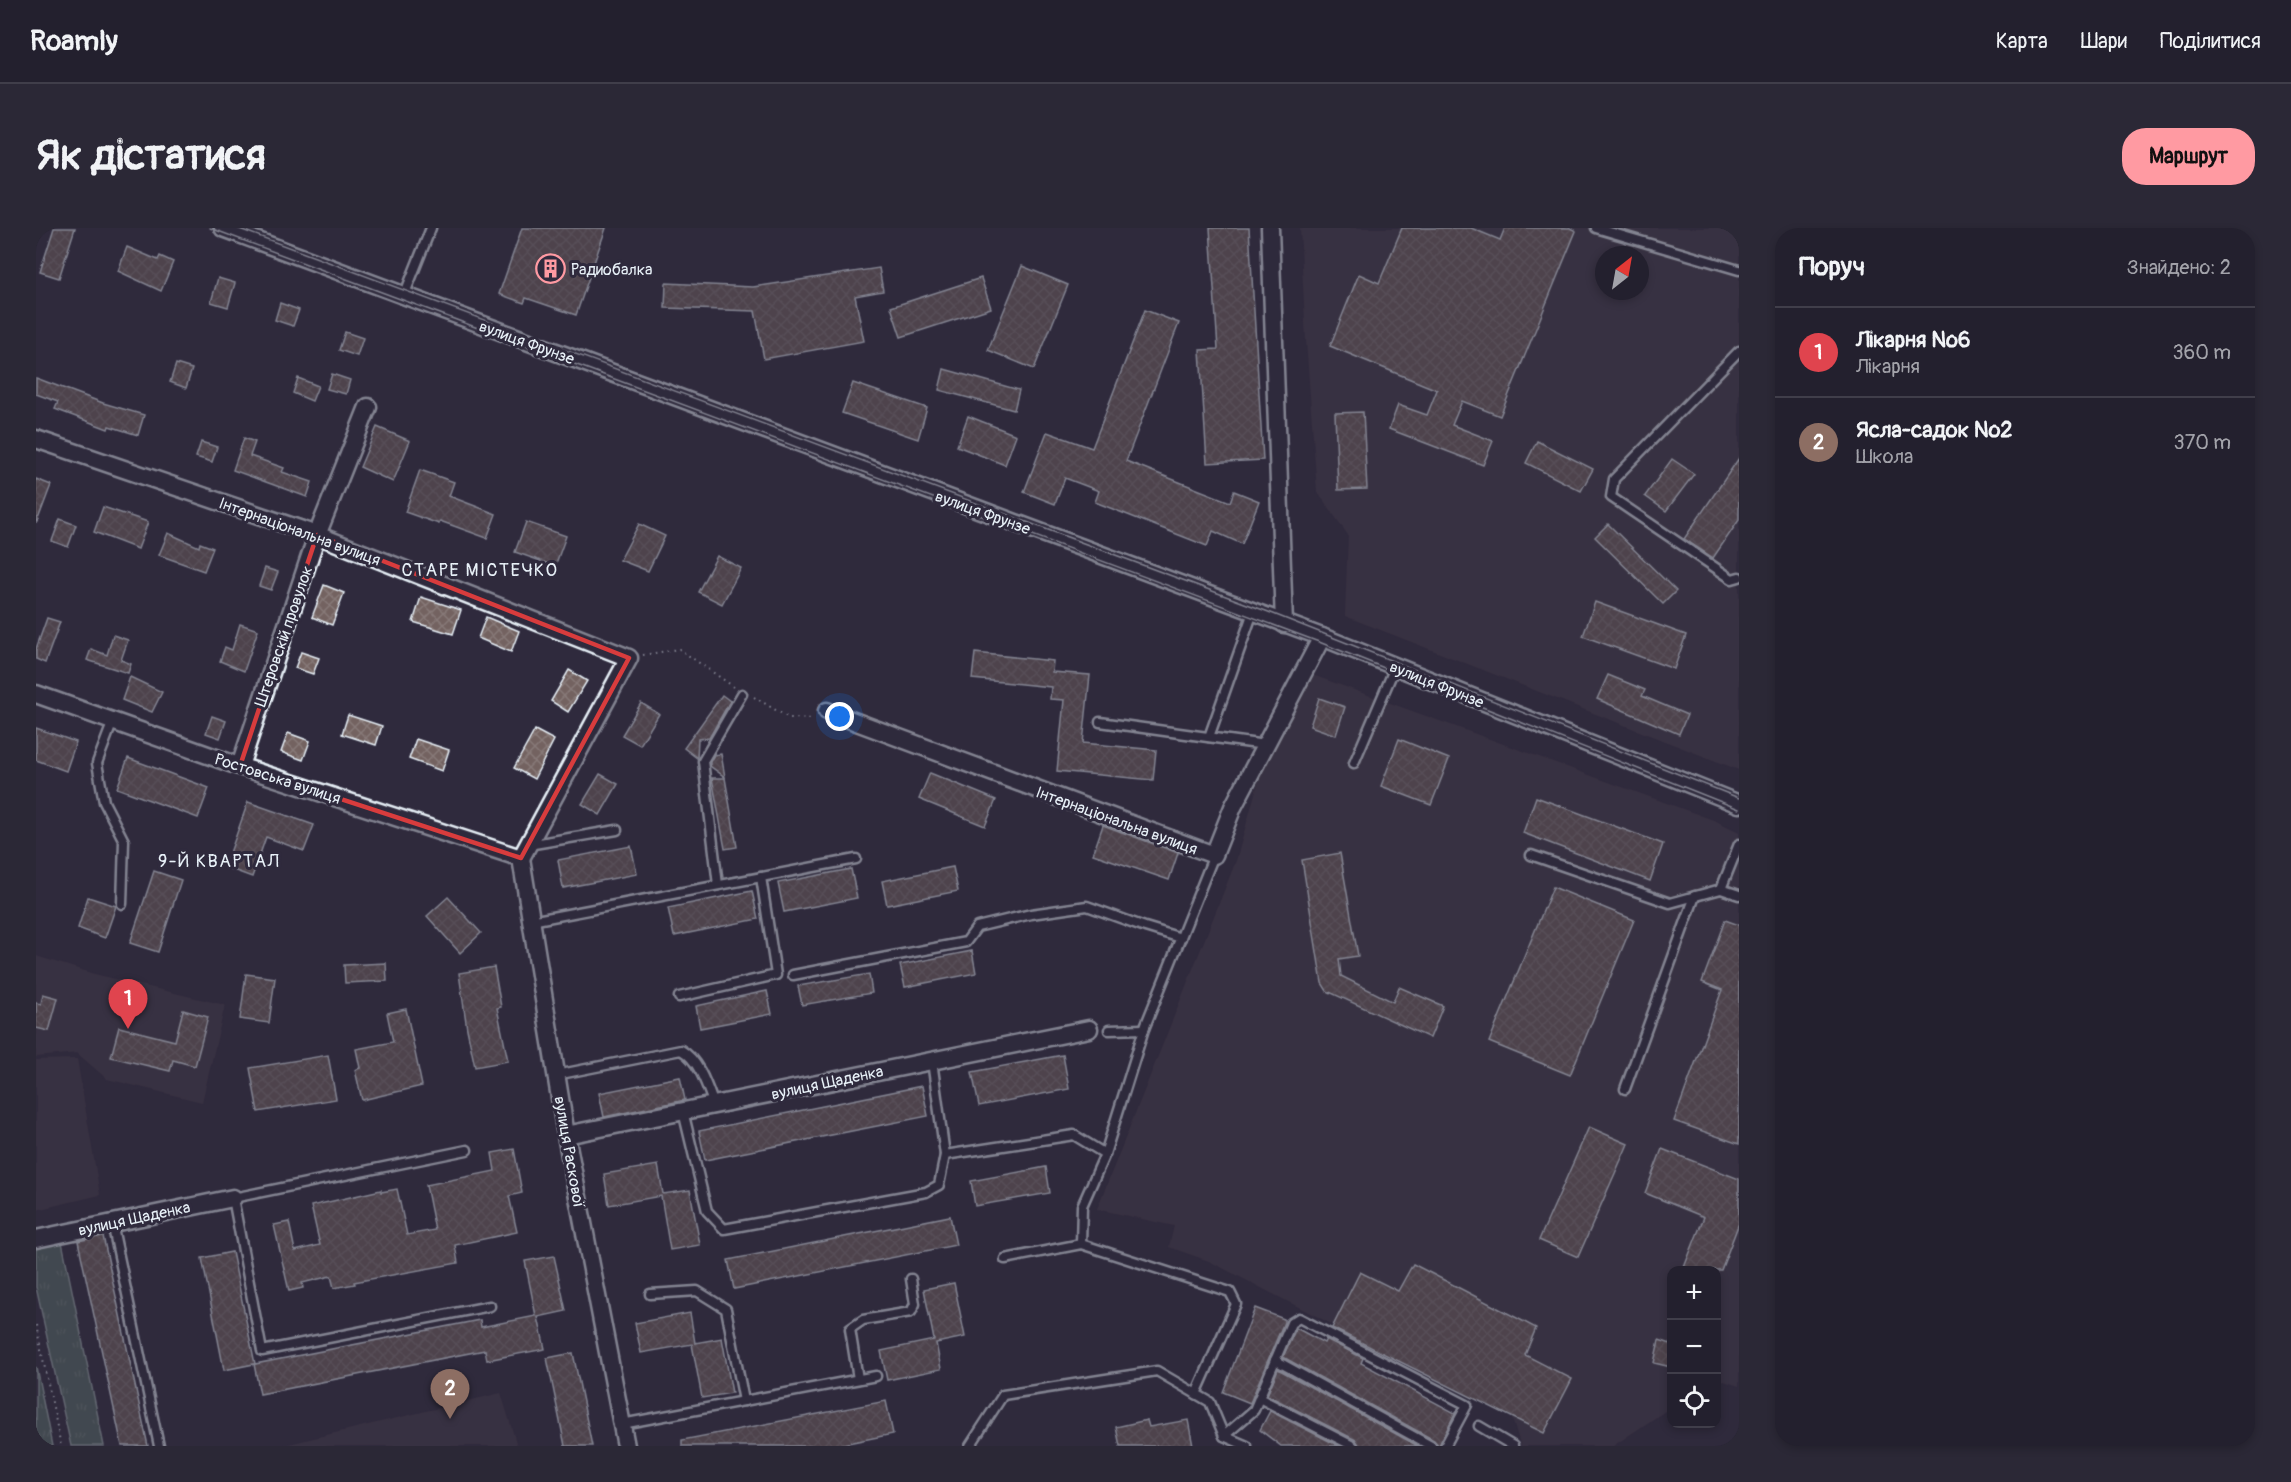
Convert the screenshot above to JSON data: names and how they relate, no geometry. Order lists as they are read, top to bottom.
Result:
{
  "streets": {
    "street": [
      "вулиця Фрунзе",
      "Інтернаціональна вулиця",
      "Штеровскій провулок",
      "Ростовська вулиця",
      "вулиця Щаденка",
      "вулиця Раскової"
    ]
  },
  "crossings": [
    ["вулиця Фрунзе", "Інтернаціональна вулиця"],
    ["Інтернаціональна вулиця", "Штеровскій провулок"],
    ["Штеровскій провулок", "Ростовська вулиця"],
    ["Ростовська вулиця", "вулиця Раскової"],
    ["вулиця Щаденка", "вулиця Раскової"]
  ],
  "districts": ["СТАРЕ МІСТЕЧКО", "9-Й КВАРТАЛ"],
  "places": {
    "building": ["Радиобалка"]
  },
  "north": "top right",
  "page": {
    "header": "Roamly",
    "nav": ["Карта", "Шари", "Поділитися"],
    "buttons": "Маршрут",
    "title": "Як дістатися",
    "heading": ["Поруч", "Знайдено: 2"],
    "list": [
      {
        "mark": "1",
        "name": "Лікарня №6",
        "note": "Лікарня",
        "value": "360 m"
      },
      {
        "mark": "2",
        "name": "Ясла-садок №2",
        "note": "Школа",
        "value": "370 m"
      }
    ],
    "pins": ["1", "2"],
    "map_buttons": ["+", "−"]
  }
}
